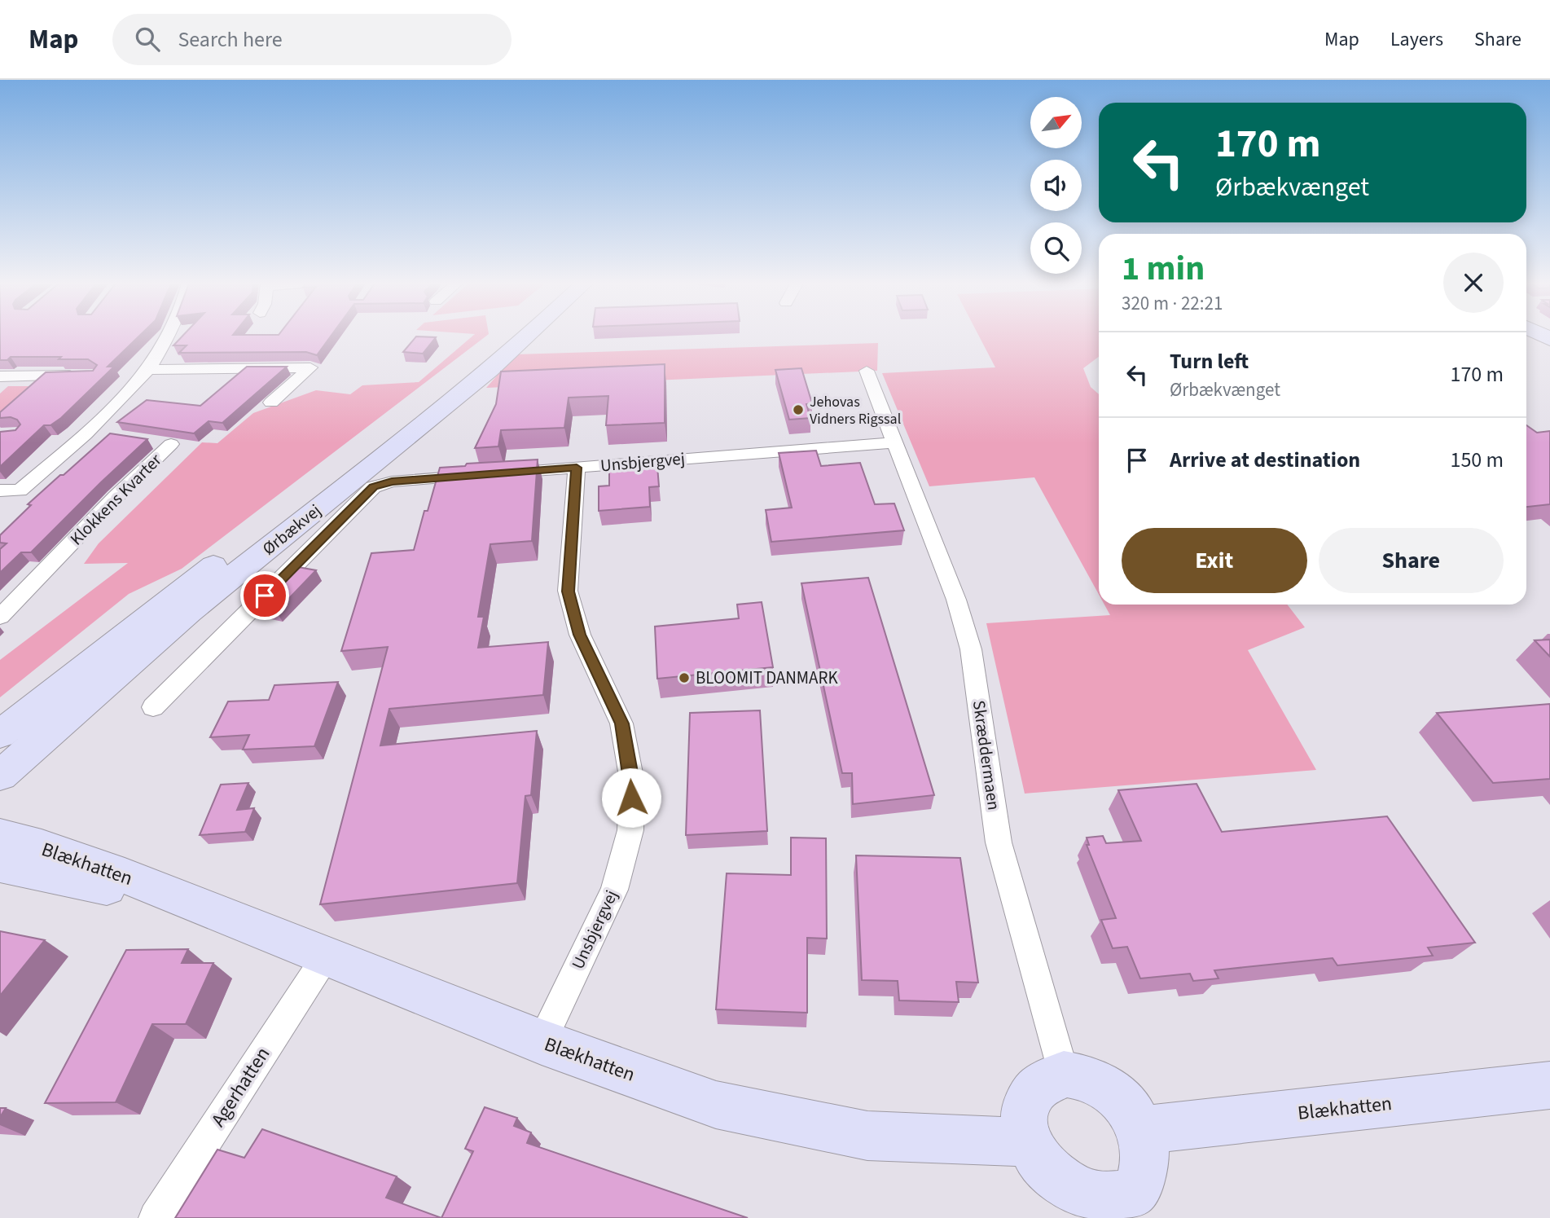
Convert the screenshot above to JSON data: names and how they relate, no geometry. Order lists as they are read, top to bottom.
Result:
{
  "streets": {
    "main road": ["Ørbækvej", "Blækhatten"],
    "street": [
      "Unsbjergvej",
      "Klokkens Kvarter",
      "Skræddermaen",
      "Agerhatten"
    ]
  },
  "crossings": [
    ["Unsbjergvej", "Skræddermaen"],
    ["Unsbjergvej", "Blækhatten"],
    ["Skræddermaen", "Blækhatten"],
    ["Blækhatten", "Agerhatten"]
  ],
  "places": ["Jehovas Vidners Rigssal", "BLOOMIT DANMARK"],
  "north": "top right",
  "page": {
    "header": "Map",
    "search": "Search here",
    "nav": ["Map", "Layers", "Share"],
    "turn": ["170 m", "Ørbækvænget"],
    "heading": ["1 min", "320 m · 22:21"],
    "list": [
      {
        "name": "Turn left",
        "note": "Ørbækvænget",
        "value": "170 m"
      },
      {
        "name": "Arrive at destination",
        "value": "150 m"
      }
    ],
    "buttons": ["Exit", "Share"]
  }
}
